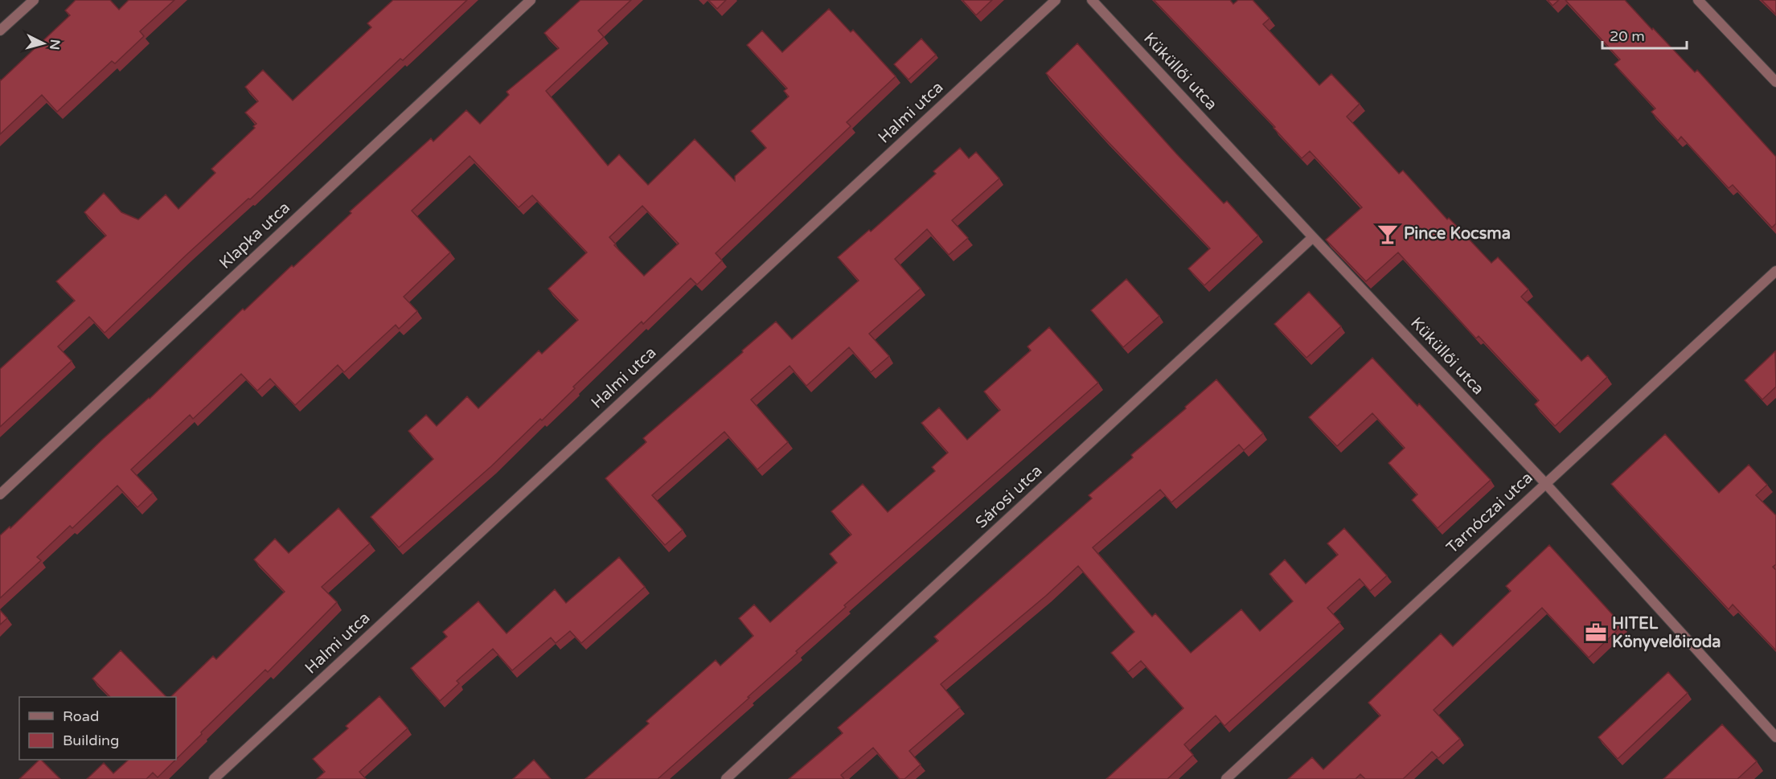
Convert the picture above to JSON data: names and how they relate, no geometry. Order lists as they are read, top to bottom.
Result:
{
  "streets": {
    "street": [
      "Küküllői utca",
      "Halmi utca",
      "Klapka utca",
      "Sárosi utca",
      "Tarnóczai utca"
    ]
  },
  "crossings": [
    ["Küküllői utca", "Sárosi utca"],
    ["Küküllői utca", "Tarnóczai utca"]
  ],
  "places": {
    "bar": ["Pince Kocsma"],
    "office": ["HITEL Könyvelőiroda"]
  },
  "legend": ["Road", "Building"],
  "scale_bar": "20 m",
  "north": "right"
}
